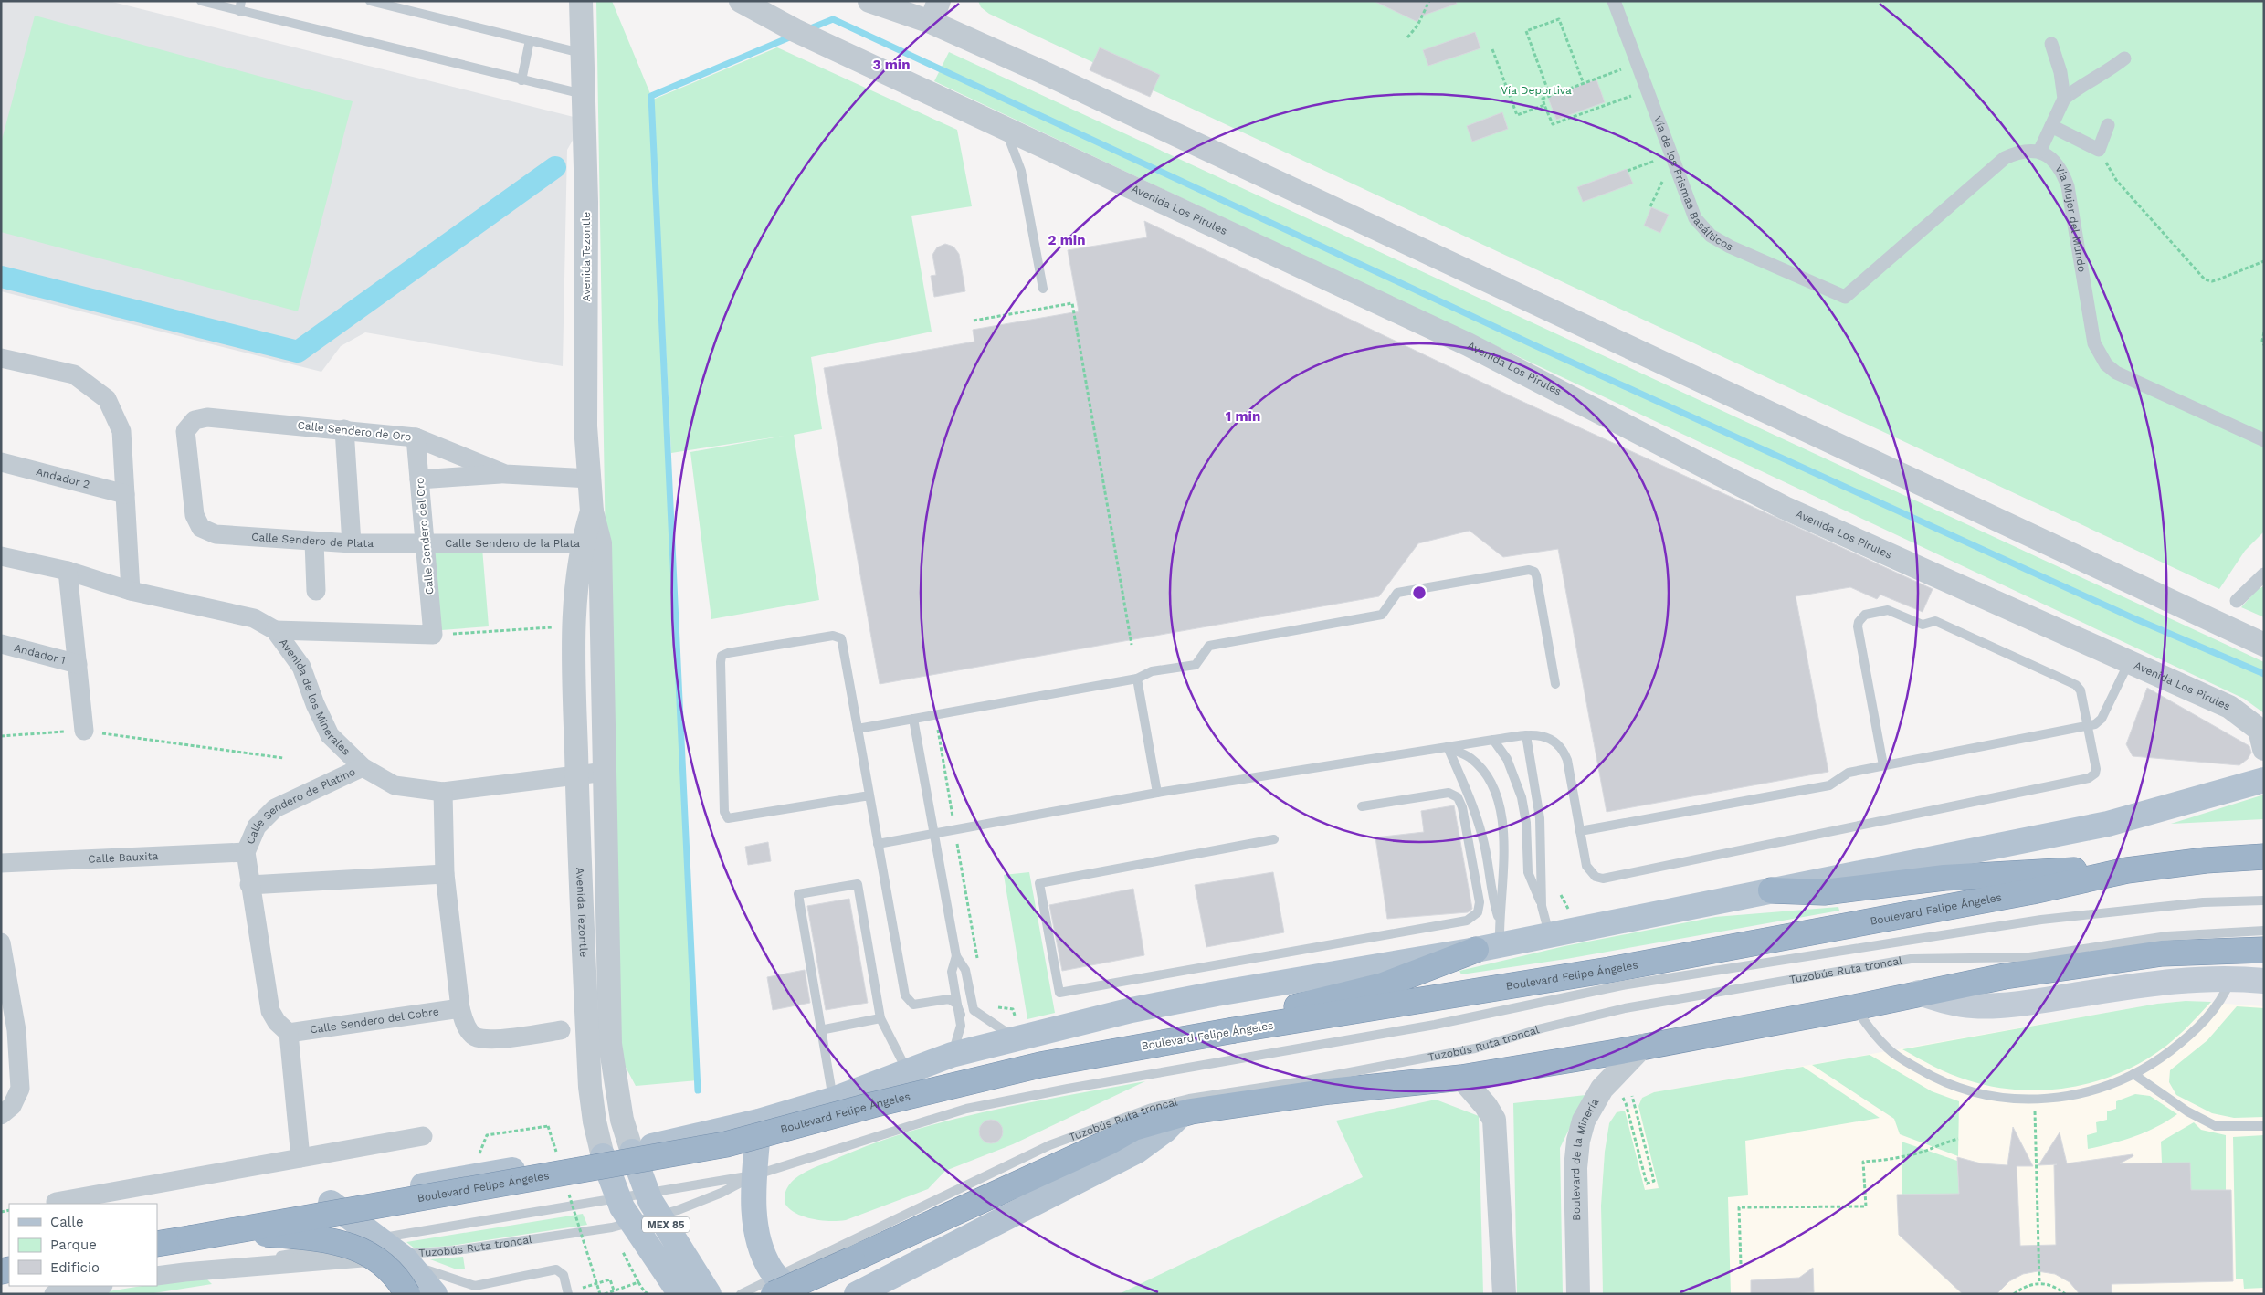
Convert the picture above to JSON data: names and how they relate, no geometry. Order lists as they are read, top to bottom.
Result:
{
  "streets": {
    "highway": ["Boulevard Felipe Ángeles"],
    "main road": ["Avenida Tezontle", "MEX 85"],
    "street": [
      "Vía de los Prismas Basálticos",
      "Avenida Los Pirules",
      "Vía Mujer del Mundo",
      "Calle Sendero de Oro",
      "Andador 2",
      "Calle Sendero del Oro",
      "Calle Sendero de Plata",
      "Calle Sendero de la Plata",
      "Andador 1",
      "Avenida de los Minerales",
      "Calle Sendero de Platino",
      "Calle Bauxita",
      "Tuzobús Ruta troncal",
      "Calle Sendero del Cobre",
      "Boulevard de la Minería"
    ]
  },
  "crossings": [
    ["Vía de los Prismas Basálticos", "Vía Mujer del Mundo"],
    ["Avenida Tezontle", "Calle Sendero de Oro"],
    ["Avenida Tezontle", "Calle Sendero de la Plata"],
    ["Avenida Tezontle", "Avenida de los Minerales"],
    ["Avenida Tezontle", "Boulevard Felipe Ángeles"],
    ["Avenida Tezontle", "Tuzobús Ruta troncal"],
    ["Calle Sendero de Oro", "Calle Sendero del Oro"],
    ["Calle Sendero de Oro", "Calle Sendero de Plata"],
    ["Calle Sendero del Oro", "Calle Sendero de Plata"],
    ["Calle Sendero del Oro", "Calle Sendero de la Plata"],
    ["Calle Sendero de Plata", "Calle Sendero de la Plata"],
    ["Avenida de los Minerales", "Calle Sendero de Platino"],
    ["Calle Sendero de Platino", "Calle Bauxita"]
  ],
  "parks": ["Vía Deportiva"],
  "legend": ["Calle", "Parque", "Edificio"],
  "rings": ["3 min", "2 min", "1 min"]
}
